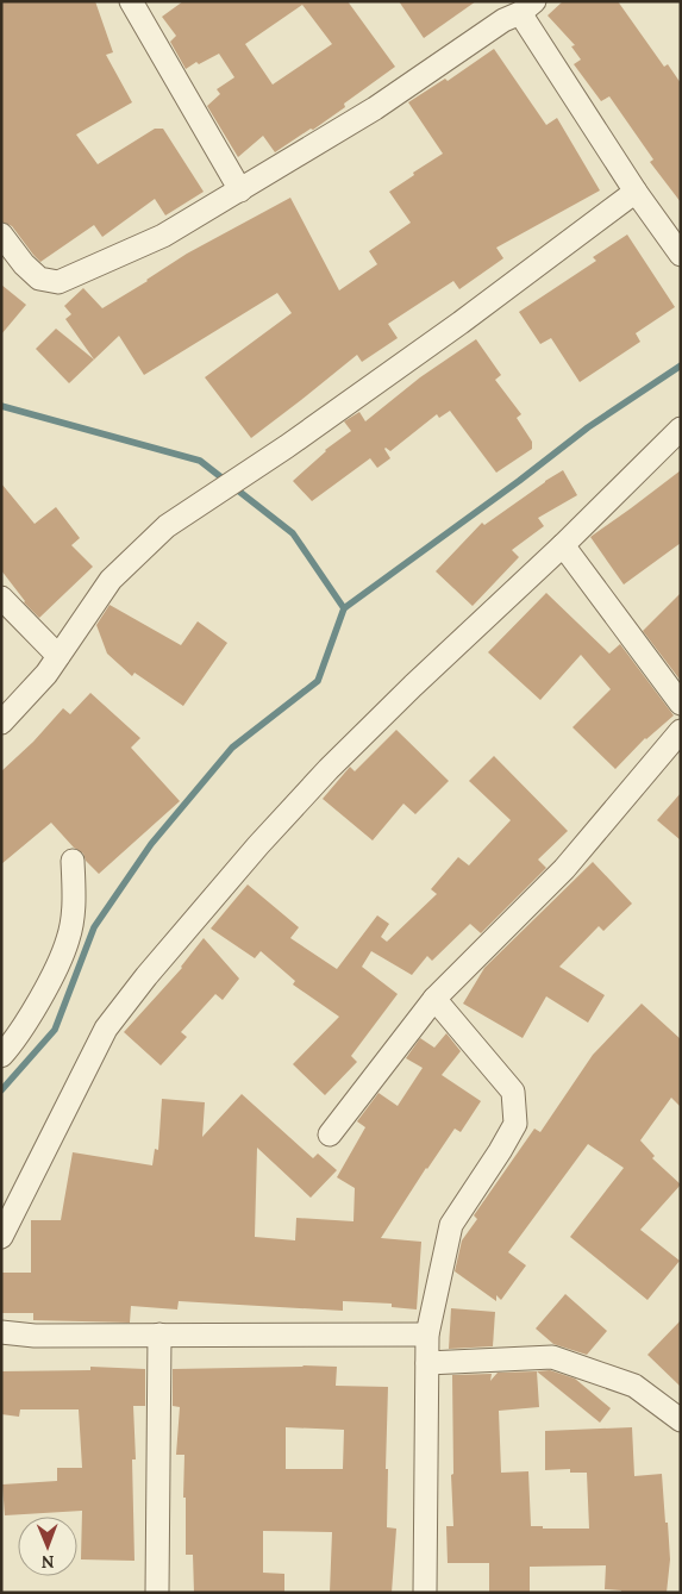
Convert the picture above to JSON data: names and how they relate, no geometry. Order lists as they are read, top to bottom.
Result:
{
  "north": "bottom"
}
